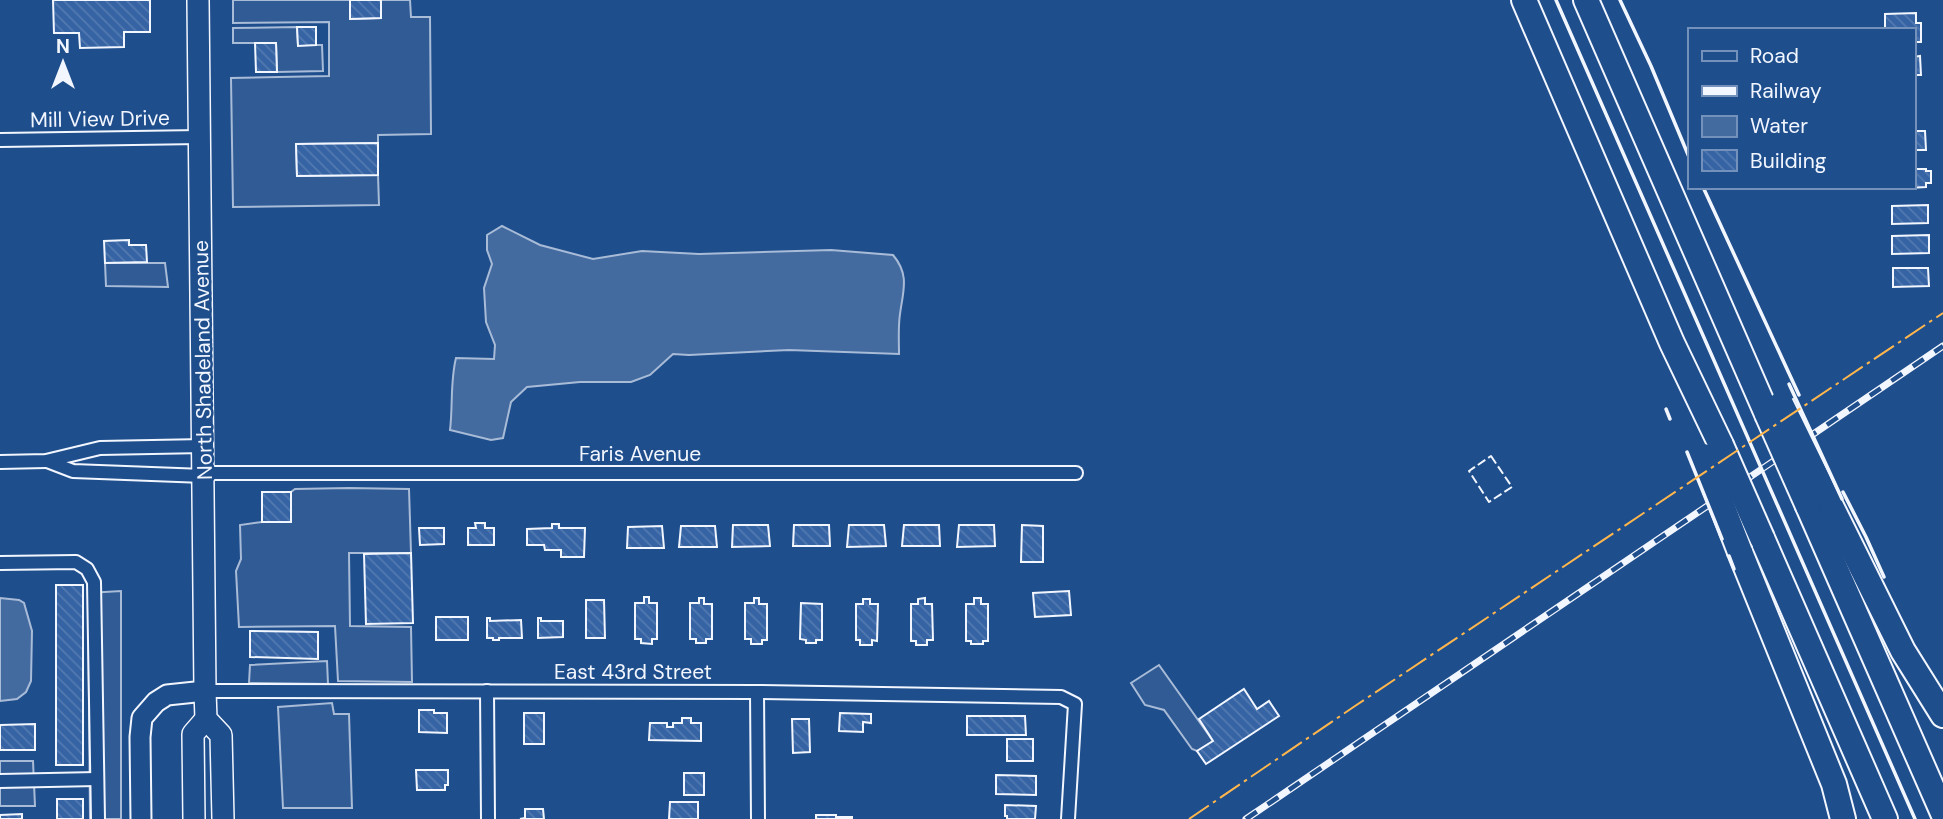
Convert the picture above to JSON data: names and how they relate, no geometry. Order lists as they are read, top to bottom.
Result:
{
  "streets": {
    "main road": ["North Shadeland Avenue"],
    "street": ["Mill View Drive", "Faris Avenue", "East 43rd Street"]
  },
  "crossings": [
    ["Mill View Drive", "North Shadeland Avenue"],
    ["North Shadeland Avenue", "Faris Avenue"],
    ["North Shadeland Avenue", "East 43rd Street"]
  ],
  "legend": [
    "Road",
    "Railway",
    "Water",
    "Building"
  ],
  "north": "top"
}
